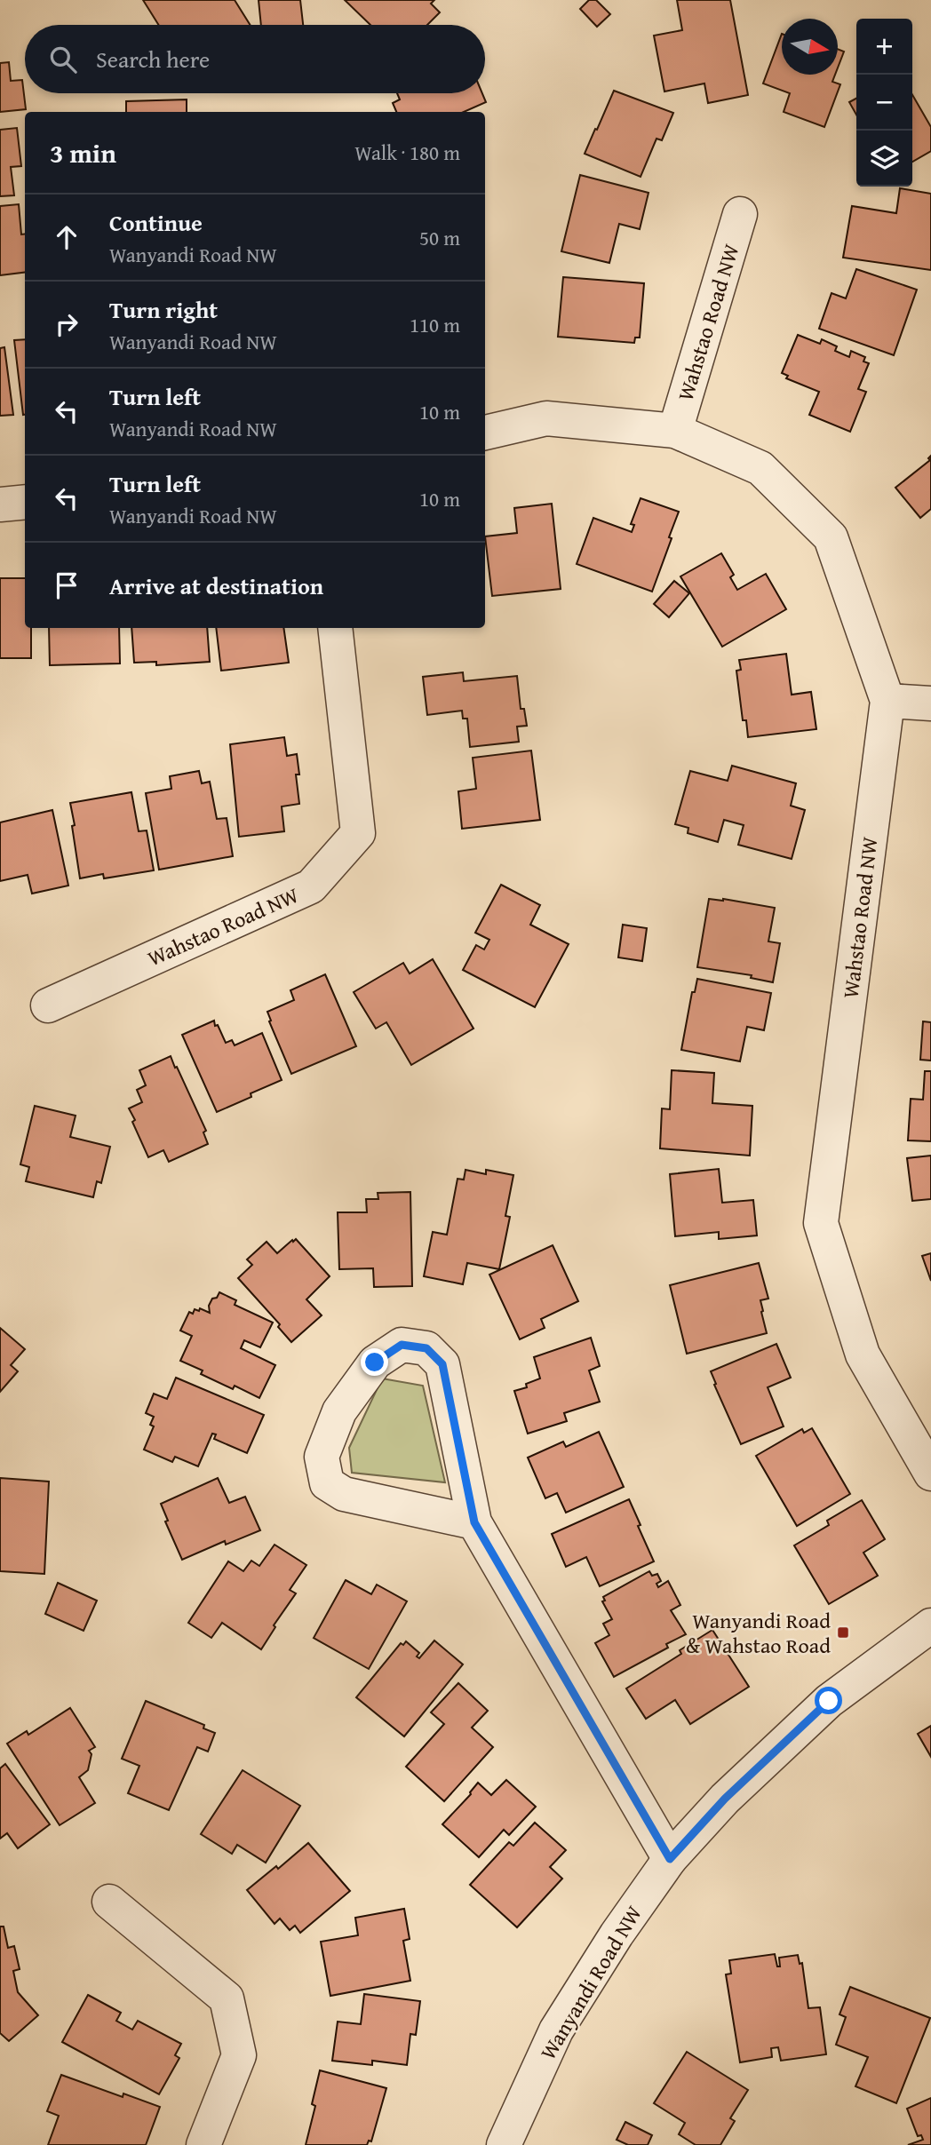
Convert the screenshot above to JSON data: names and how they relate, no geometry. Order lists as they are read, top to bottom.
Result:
{
  "streets": {
    "street": ["Wahstao Road NW", "Wanyandi Road NW"]
  },
  "places": {
    "transit": ["Wanyandi Road & Wahstao Road"]
  },
  "north": "right",
  "page": {
    "map_buttons": ["+", "−"],
    "search": "Search here",
    "heading": ["3 min", "Walk · 180 m"],
    "list": [
      ["Continue", "Wanyandi Road NW", "50 m"],
      ["Turn right", "Wanyandi Road NW", "110 m"],
      ["Turn left", "Wanyandi Road NW", "10 m"],
      ["Turn left", "Wanyandi Road NW", "10 m"],
      "Arrive at destination"
    ]
  }
}
